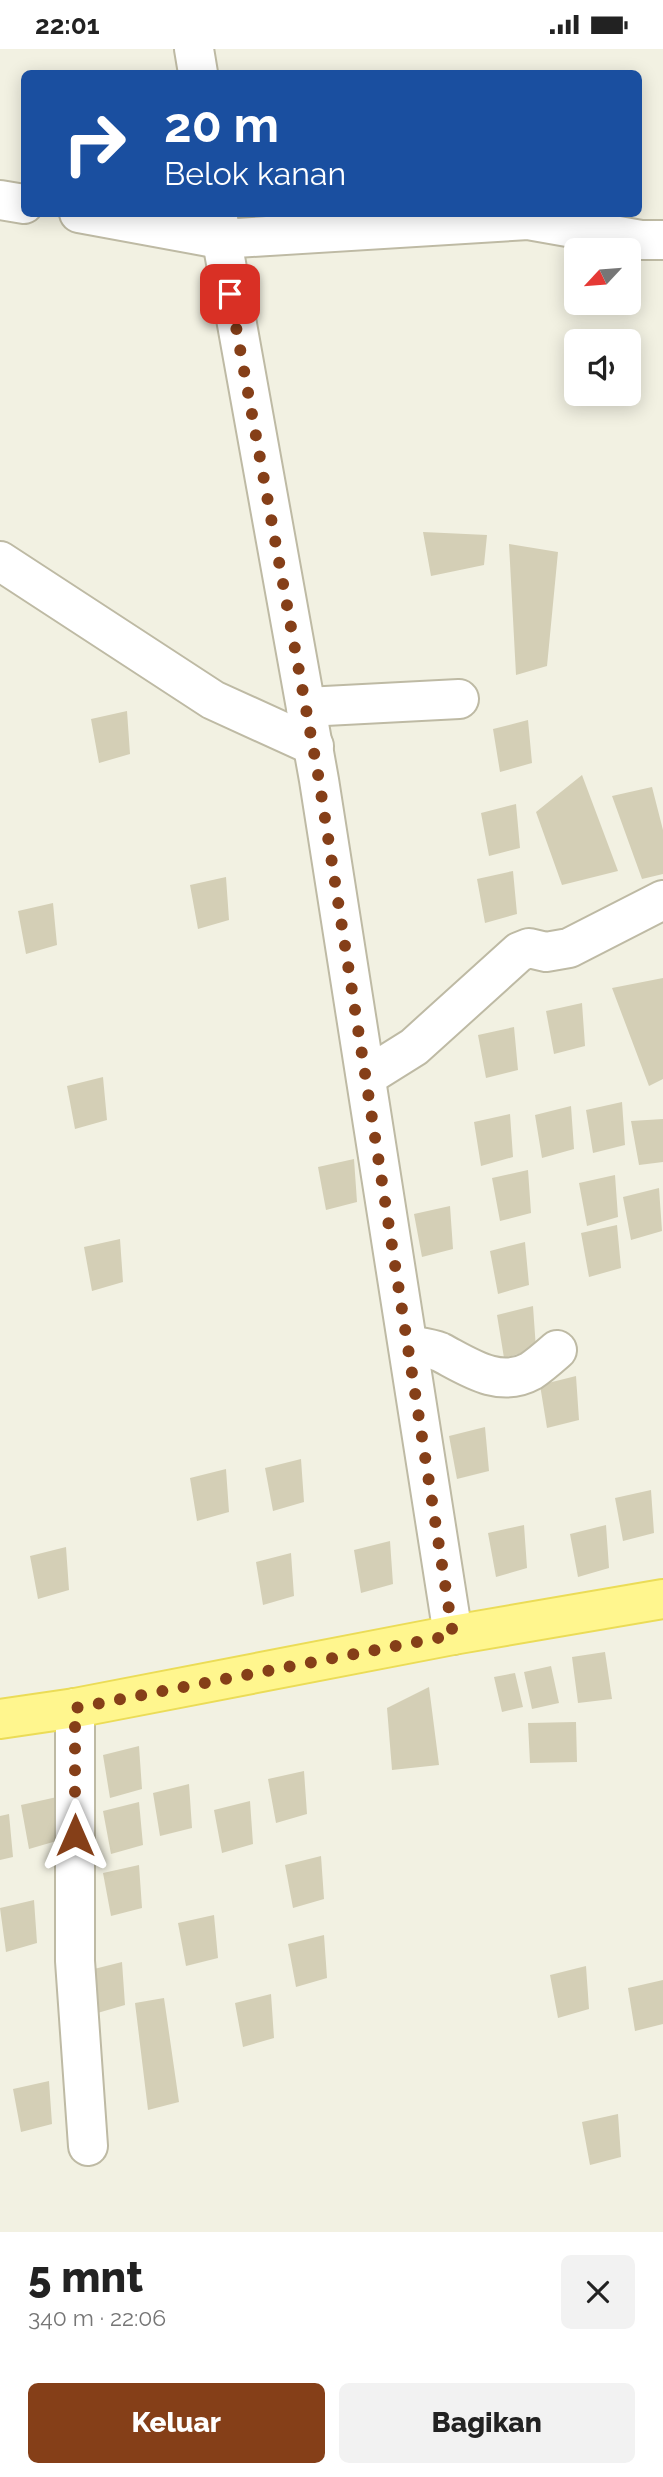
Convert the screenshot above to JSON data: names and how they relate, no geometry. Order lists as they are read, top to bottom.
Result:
{
  "north": "bottom left",
  "page": {
    "status": "22:01",
    "turn": ["20 m", "Belok kanan"],
    "heading": ["5 mnt", "340 m · 22:06"],
    "buttons": ["Keluar", "Bagikan"]
  }
}
